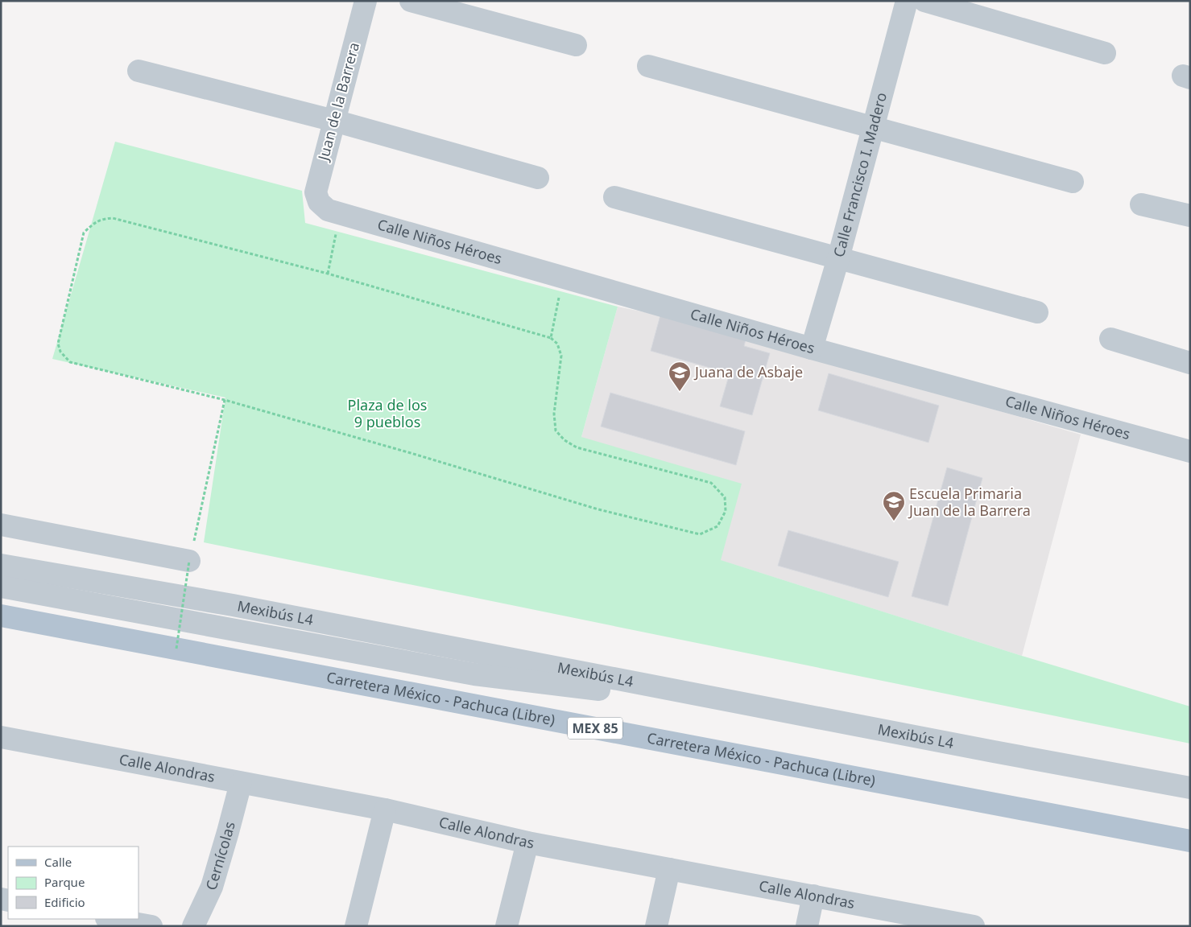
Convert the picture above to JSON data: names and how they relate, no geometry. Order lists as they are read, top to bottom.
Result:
{
  "streets": {
    "main road": ["Carretera México - Pachuca (Libre)", "MEX 85"],
    "street": [
      "Juan de la Barrera",
      "Calle Francisco I. Madero",
      "Calle Niños Héroes",
      "Mexibús L4",
      "Calle Alondras",
      "Cernícolas"
    ]
  },
  "crossings": [
    ["Juan de la Barrera", "Calle Niños Héroes"],
    ["Calle Francisco I. Madero", "Calle Niños Héroes"],
    ["Calle Alondras", "Cernícolas"]
  ],
  "parks": ["Plaza de los 9 pueblos"],
  "places": {
    "school or university": ["Juana de Asbaje", "Escuela Primaria Juan de la Barrera"]
  },
  "legend": ["Calle", "Parque", "Edificio"]
}
